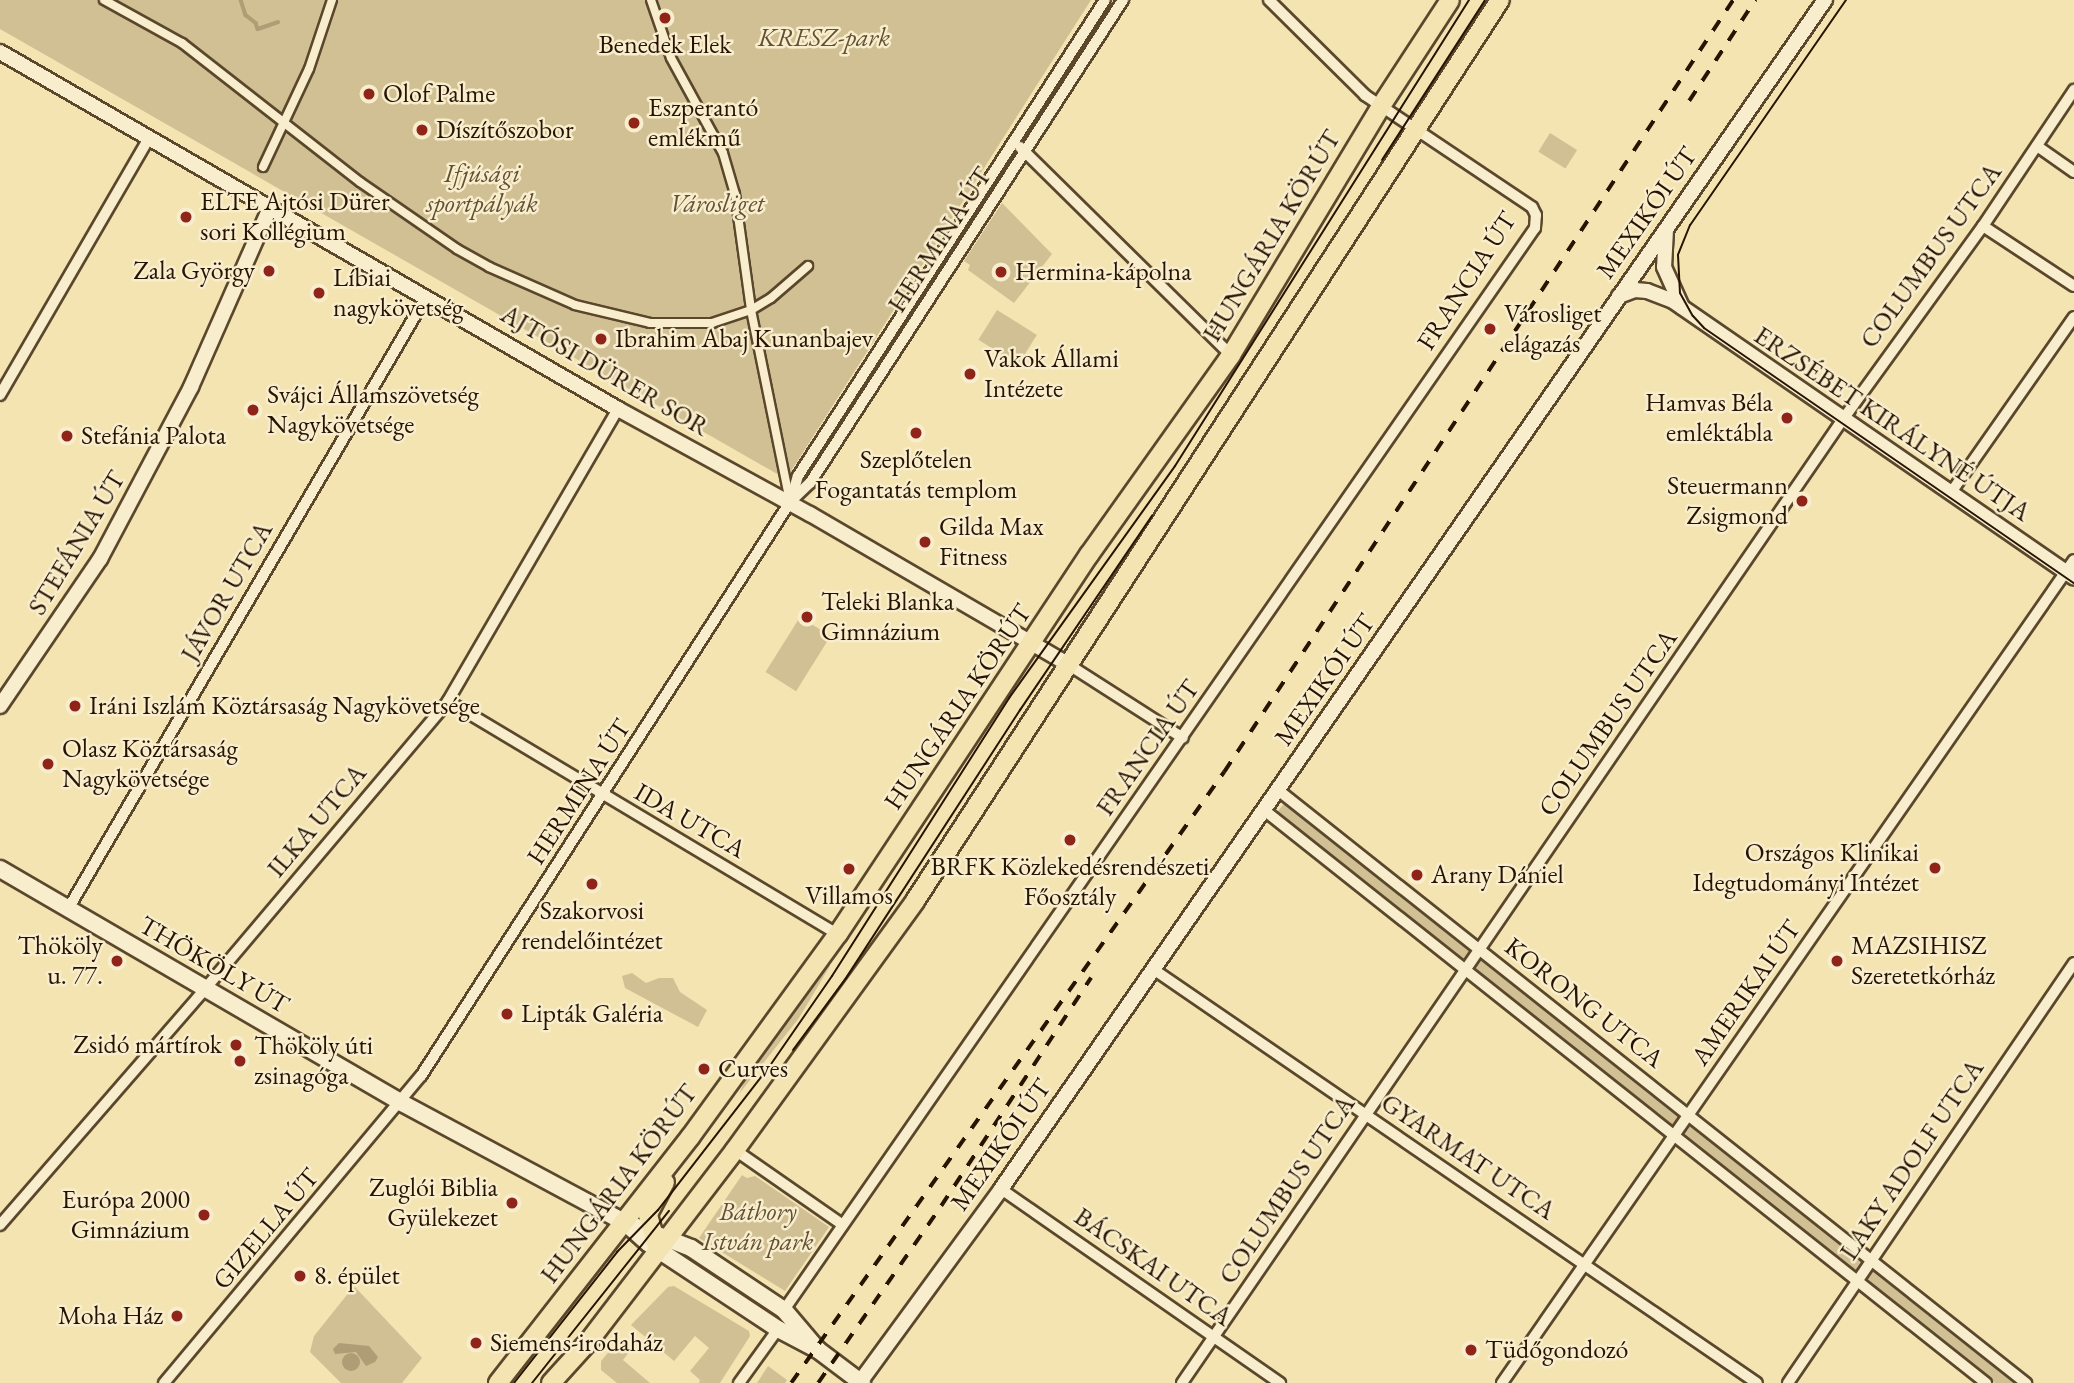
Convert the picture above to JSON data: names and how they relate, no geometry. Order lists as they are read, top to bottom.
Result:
{
  "streets": {
    "main road": ["HUNGÁRIA KÖRÚT", "THÖKÖLY ÚT"],
    "street": [
      "MEXIKÓI ÚT",
      "HERMINA ÚT",
      "COLUMBUS UTCA",
      "FRANCIA ÚT",
      "AJTÓSI DÜRER SOR",
      "ERZSÉBET KIRÁLYNÉ ÚTJA",
      "STEFÁNIA ÚT",
      "JÁVOR UTCA",
      "ILKA UTCA",
      "IDA UTCA",
      "AMERIKAI ÚT",
      "KORONG UTCA",
      "GYARMAT UTCA",
      "LAKY ADOLF UTCA",
      "GIZELLA ÚT",
      "BÁCSKAI UTCA"
    ]
  },
  "crossings": [
    ["MEXIKÓI ÚT", "ERZSÉBET KIRÁLYNÉ ÚTJA"],
    ["MEXIKÓI ÚT", "THÖKÖLY ÚT"],
    ["MEXIKÓI ÚT", "KORONG UTCA"],
    ["MEXIKÓI ÚT", "GYARMAT UTCA"],
    ["MEXIKÓI ÚT", "BÁCSKAI UTCA"],
    ["HUNGÁRIA KÖRÚT", "AJTÓSI DÜRER SOR"],
    ["HUNGÁRIA KÖRÚT", "IDA UTCA"],
    ["HUNGÁRIA KÖRÚT", "THÖKÖLY ÚT"],
    ["HERMINA ÚT", "AJTÓSI DÜRER SOR"],
    ["HERMINA ÚT", "IDA UTCA"],
    ["HERMINA ÚT", "THÖKÖLY ÚT"],
    ["HERMINA ÚT", "GIZELLA ÚT"],
    ["COLUMBUS UTCA", "ERZSÉBET KIRÁLYNÉ ÚTJA"],
    ["COLUMBUS UTCA", "KORONG UTCA"],
    ["COLUMBUS UTCA", "GYARMAT UTCA"],
    ["COLUMBUS UTCA", "BÁCSKAI UTCA"],
    ["FRANCIA ÚT", "AJTÓSI DÜRER SOR"],
    ["FRANCIA ÚT", "THÖKÖLY ÚT"],
    ["AJTÓSI DÜRER SOR", "STEFÁNIA ÚT"],
    ["AJTÓSI DÜRER SOR", "JÁVOR UTCA"],
    ["AJTÓSI DÜRER SOR", "ILKA UTCA"],
    ["ERZSÉBET KIRÁLYNÉ ÚTJA", "AMERIKAI ÚT"],
    ["JÁVOR UTCA", "THÖKÖLY ÚT"],
    ["ILKA UTCA", "IDA UTCA"],
    ["ILKA UTCA", "THÖKÖLY ÚT"],
    ["THÖKÖLY ÚT", "GIZELLA ÚT"],
    ["AMERIKAI ÚT", "KORONG UTCA"],
    ["AMERIKAI ÚT", "GYARMAT UTCA"],
    ["KORONG UTCA", "LAKY ADOLF UTCA"]
  ],
  "parks": [
    "KRESZ-park",
    "Ifjúsági sportpályák",
    "Városliget",
    "Báthory István park"
  ],
  "places": [
    "Benedek Elek",
    "Olof Palme",
    "Eszperantó emlékmű",
    "Díszítőszobor",
    "ELTE Ajtósi Dürer sori Kollégium",
    "Zala György",
    "Hermina-kápolna",
    "Líbiai nagykövetség",
    "Városliget elágazás",
    "Ibrahim Abaj Kunanbajev",
    "Vakok Állami Intézete",
    "Svájci Államszövetség Nagykövetsége",
    "Hamvas Béla emléktábla",
    "Szeplőtelen Fogantatás templom",
    "Stefánia Palota",
    "Steuermann Zsigmond",
    "Gilda Max Fitness",
    "Teleki Blanka Gimnázium",
    "Iráni Iszlám Köztársaság Nagykövetsége",
    "Olasz Köztársaság Nagykövetsége",
    "BRFK Közlekedésrendészeti Főosztály",
    "Országos Klinikai Idegtudományi Intézet",
    "Villamos",
    "Arany Dániel",
    "Szakorvosi rendelőintézet",
    "Thököly u. 77.",
    "MAZSIHISZ Szeretetkórház",
    "Lipták Galéria",
    "Zsidó mártírok",
    "Thököly úti zsinagóga",
    "Curves",
    "Zuglói Biblia Gyülekezet",
    "Európa 2000 Gimnázium",
    "8. épület",
    "Moha Ház",
    "Siemens-irodaház",
    "Tüdőgondozó"
  ]
}
